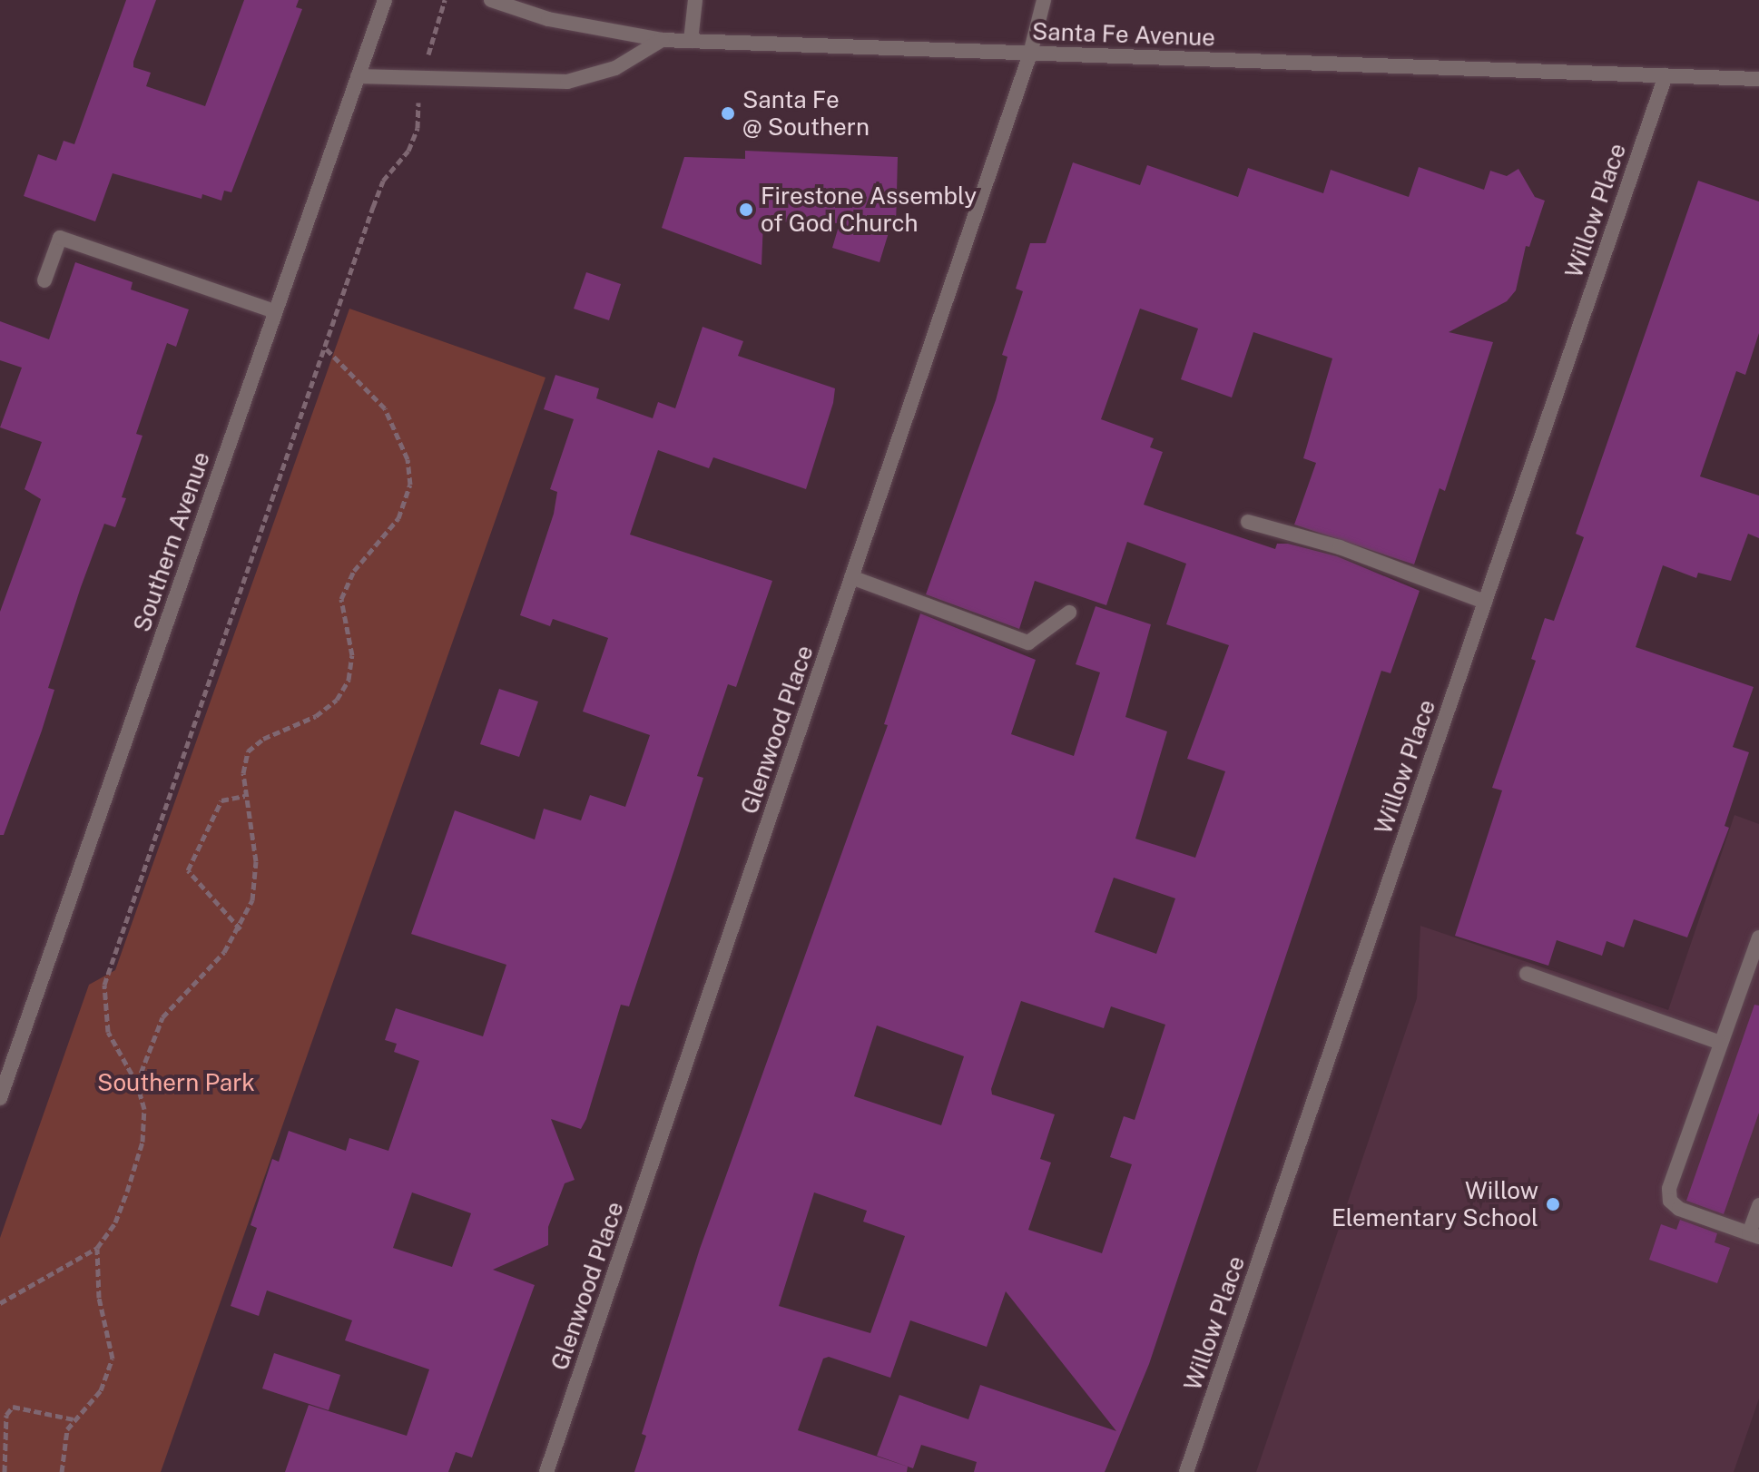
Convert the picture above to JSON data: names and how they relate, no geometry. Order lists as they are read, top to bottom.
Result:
{
  "streets": {
    "street": [
      "Santa Fe Avenue",
      "Willow Place",
      "Southern Avenue",
      "Glenwood Place"
    ]
  },
  "crossings": [
    ["Santa Fe Avenue", "Willow Place"],
    ["Santa Fe Avenue", "Glenwood Place"]
  ],
  "parks": ["Southern Park"],
  "places": ["Santa Fe @ Southern", "Firestone Assembly of God Church", "Willow Elementary School"]
}
